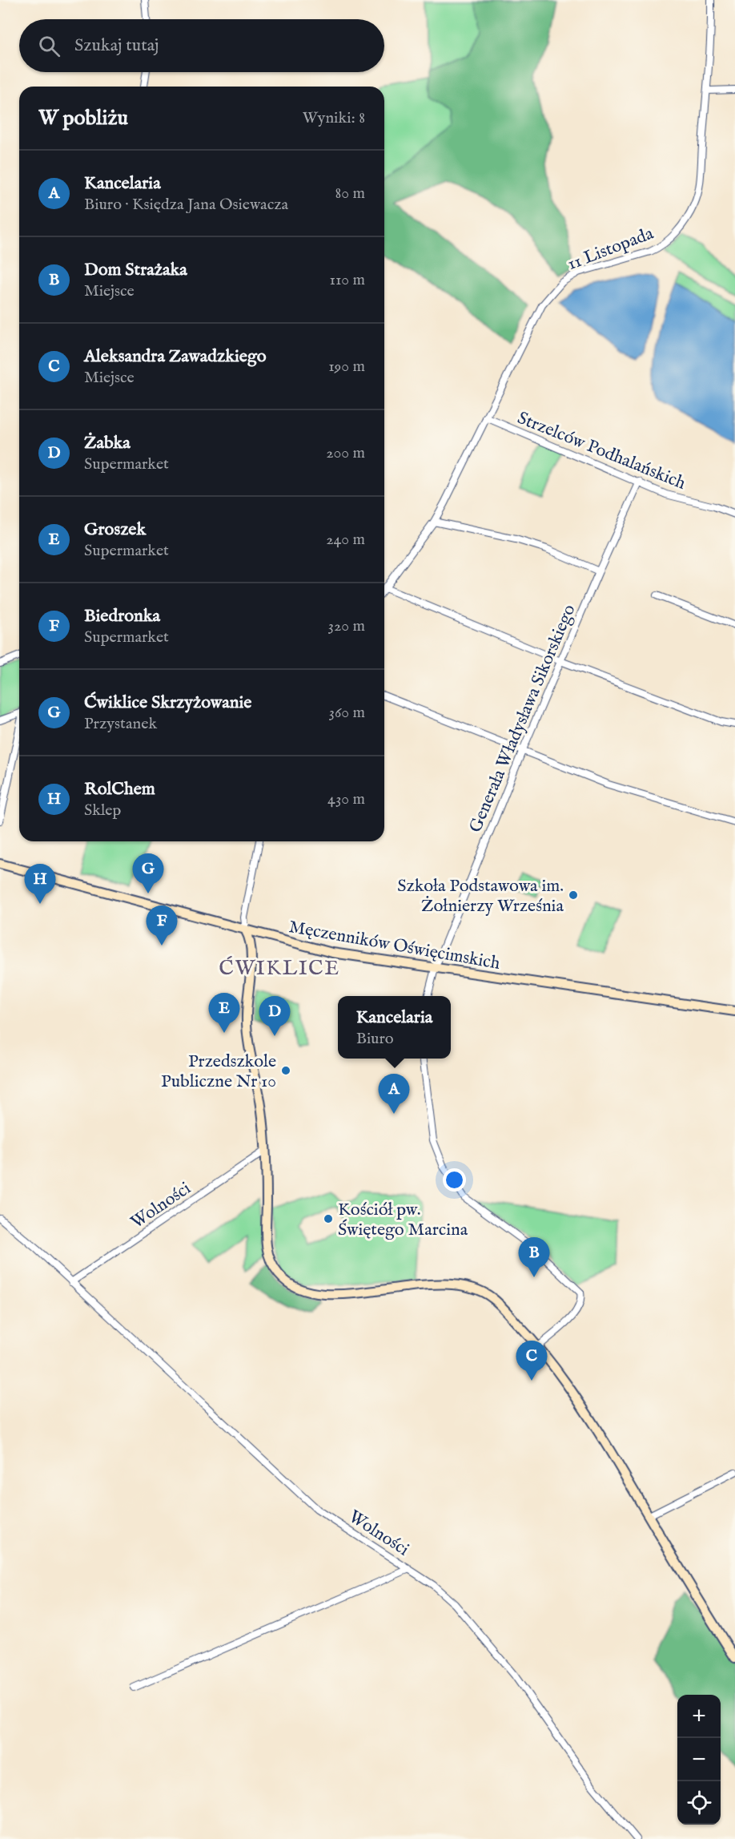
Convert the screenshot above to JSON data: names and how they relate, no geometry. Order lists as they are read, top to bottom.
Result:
{
  "streets": {
    "street": [
      "11 Listopada",
      "Strzelców Podhalańskich",
      "Generała Władysława Sikorskiego",
      "Męczenników Oświęcimskich",
      "Wolności"
    ]
  },
  "crossings": [
    ["11 Listopada", "Strzelców Podhalańskich"],
    ["Strzelców Podhalańskich", "Generała Władysława Sikorskiego"],
    ["Generała Władysława Sikorskiego", "Męczenników Oświęcimskich"]
  ],
  "districts": ["ĆWIKLICE"],
  "places": ["Szkoła Podstawowa im. Żołnierzy Września", "Przedszkole Publiczne Nr 10", "Kościół pw. Świętego Marcina"],
  "page": {
    "search": "Szukaj tutaj",
    "heading": ["W pobliżu", "Wyniki: 8"],
    "list": [
      {
        "mark": "A",
        "name": "Kancelaria",
        "note": "Biuro · Księdza Jana Osiewacza",
        "value": "80 m"
      },
      {
        "mark": "B",
        "name": "Dom Strażaka",
        "note": "Miejsce",
        "value": "110 m"
      },
      {
        "mark": "C",
        "name": "Aleksandra Zawadzkiego",
        "note": "Miejsce",
        "value": "190 m"
      },
      {
        "mark": "D",
        "name": "Żabka",
        "note": "Supermarket",
        "value": "200 m"
      },
      {
        "mark": "E",
        "name": "Groszek",
        "note": "Supermarket",
        "value": "240 m"
      },
      {
        "mark": "F",
        "name": "Biedronka",
        "note": "Supermarket",
        "value": "320 m"
      },
      {
        "mark": "G",
        "name": "Ćwiklice Skrzyżowanie",
        "note": "Przystanek",
        "value": "360 m"
      },
      {
        "mark": "H",
        "name": "RolChem",
        "note": "Sklep",
        "value": "430 m"
      }
    ],
    "pins": [
      "G",
      "H",
      "F",
      "E",
      "D",
      "A",
      "B",
      "C"
    ],
    "popup": ["Kancelaria", "Biuro"],
    "map_buttons": ["+", "−"]
  }
}
